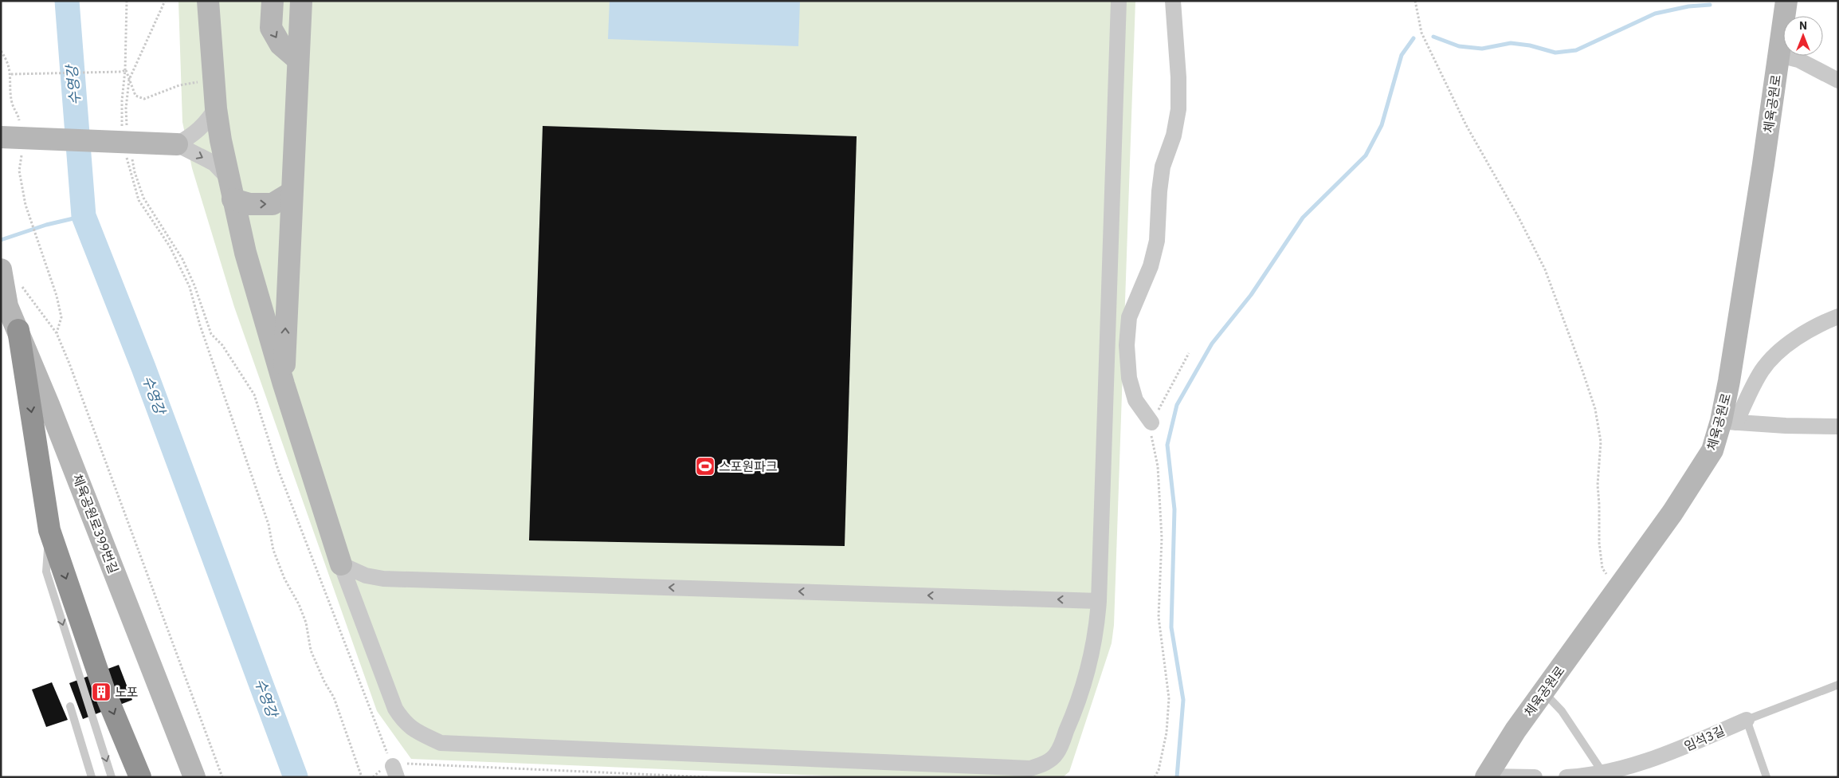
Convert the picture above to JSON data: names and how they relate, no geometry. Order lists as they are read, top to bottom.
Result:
{
  "streets": {
    "street": ["체육공원로", "체육공원로399번길", "임석3길"]
  },
  "water": ["수영강"],
  "places": {
    "sports": ["스포원파크"],
    "building": ["노포"]
  },
  "north": "top"
}
